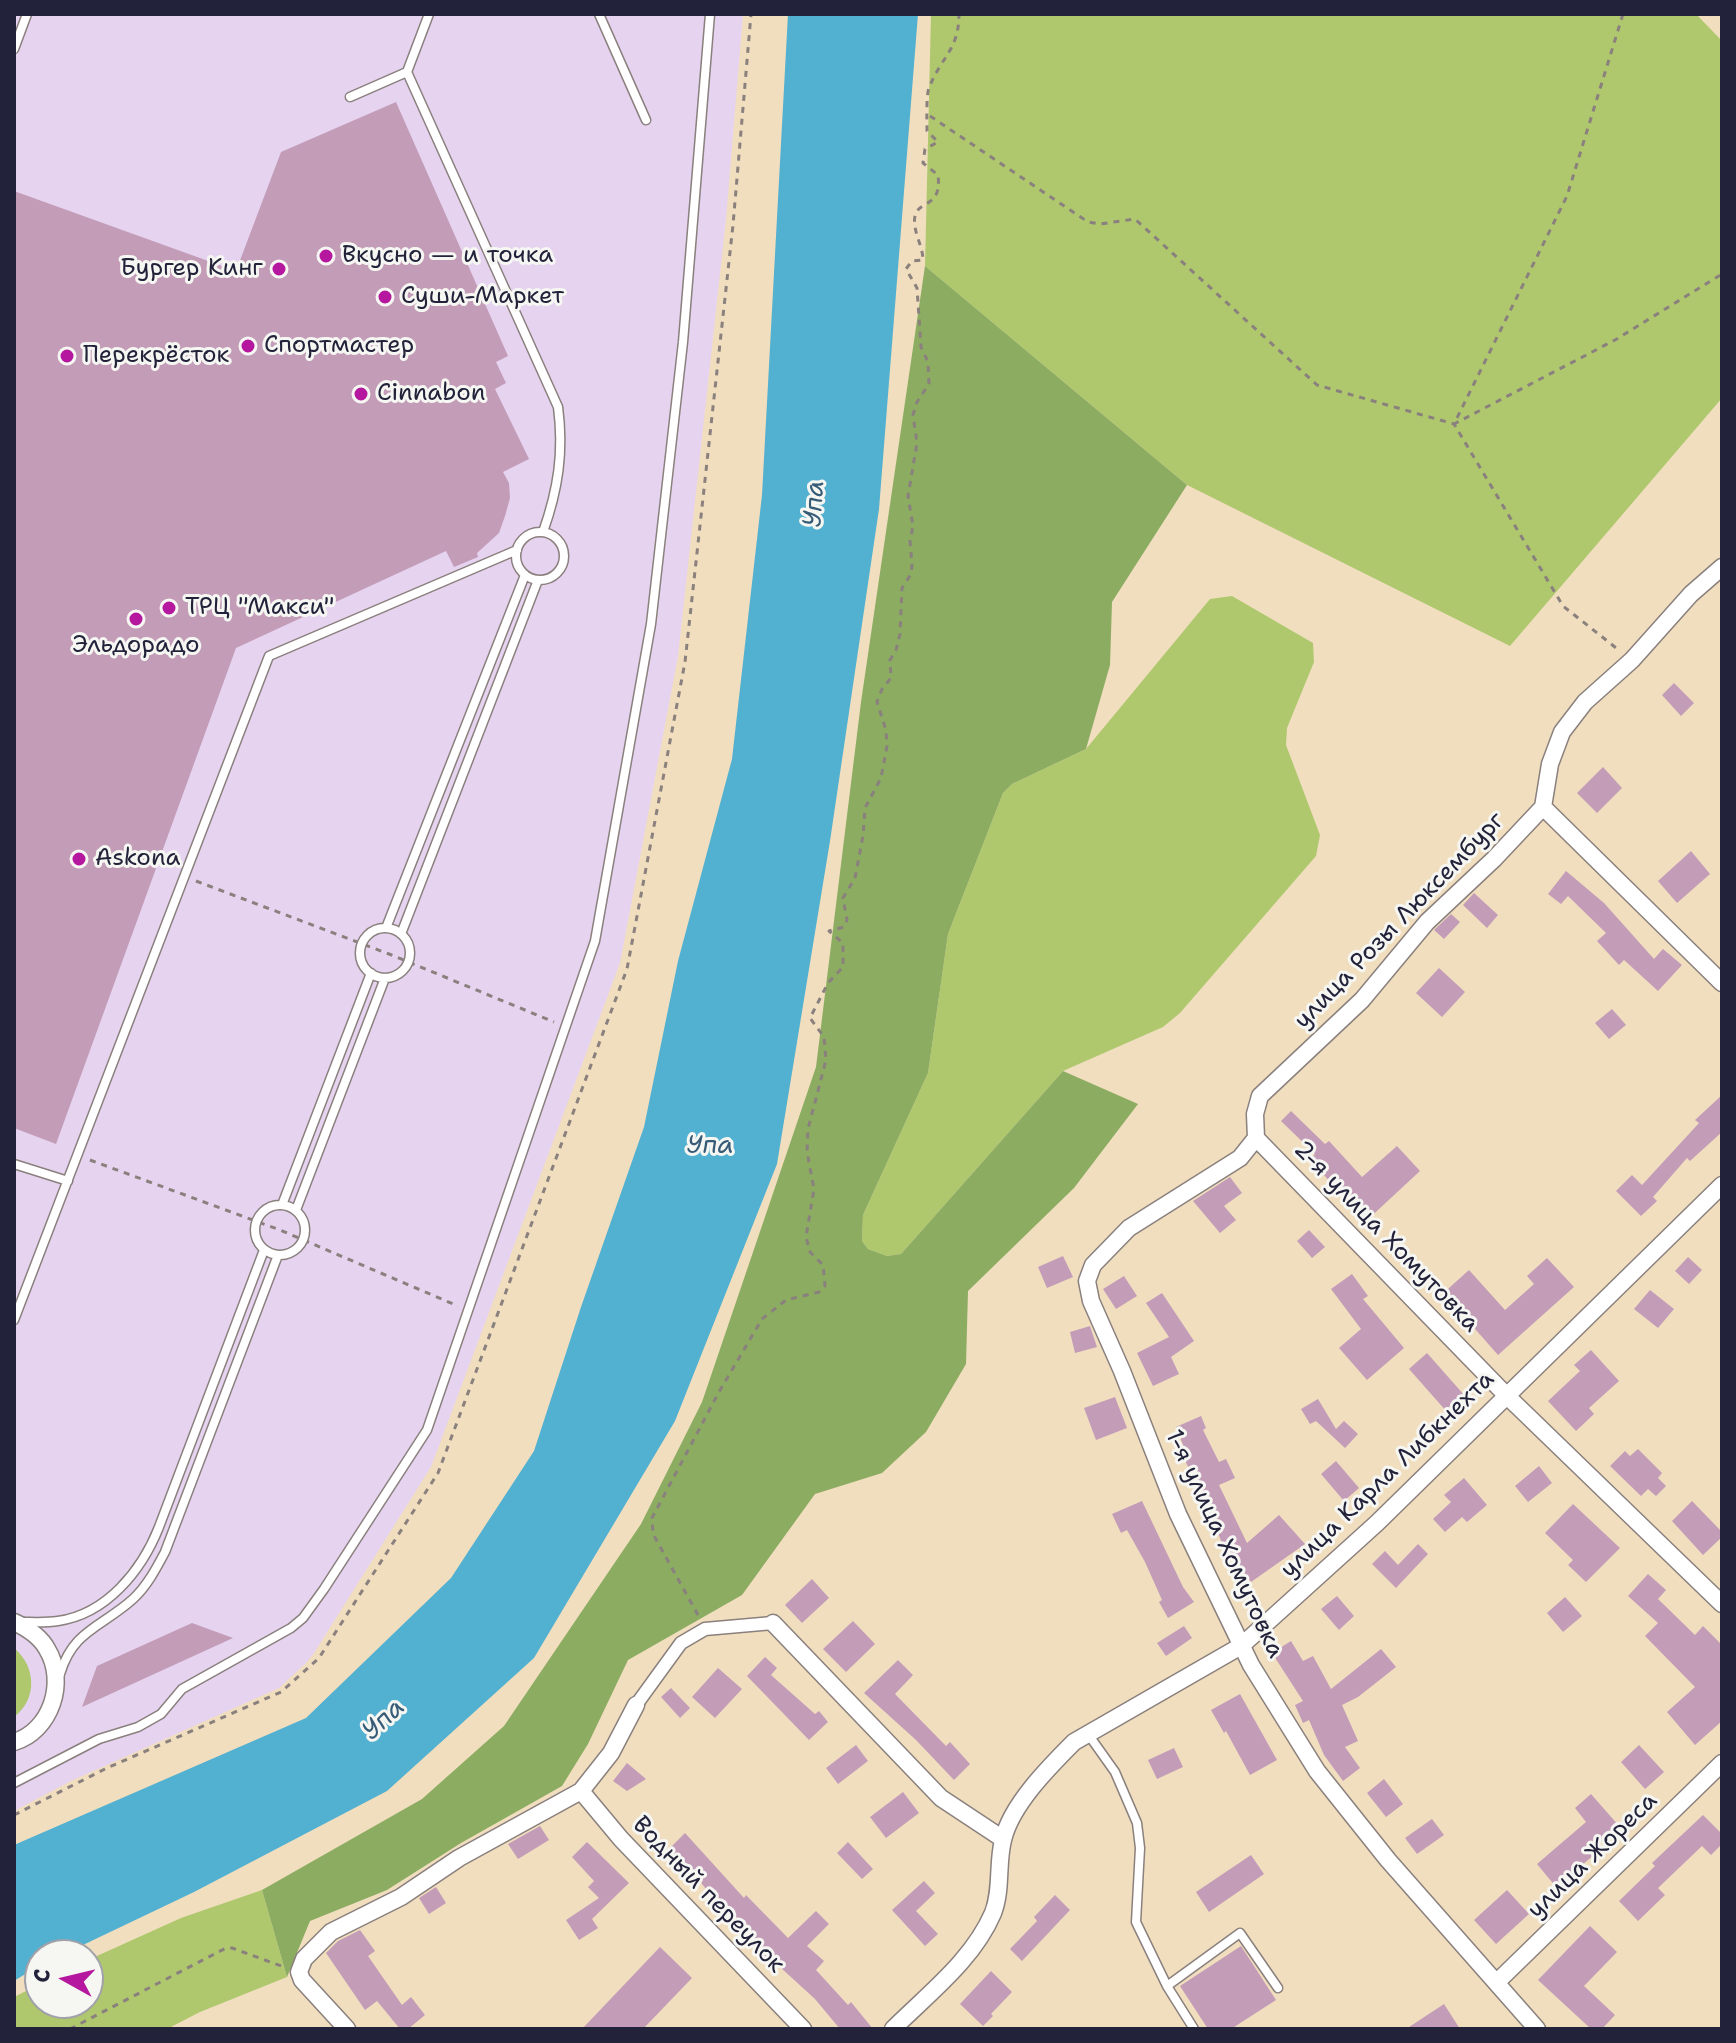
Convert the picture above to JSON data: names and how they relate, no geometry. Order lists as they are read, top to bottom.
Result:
{
  "streets": {
    "street": [
      "улица Розы Люксембург",
      "2-я улица Хомутовка",
      "улица Карла Либкнехта",
      "1-я улица Хомутовка",
      "улица Жореса",
      "Водный переулок"
    ]
  },
  "crossings": [
    ["улица Розы Люксембург", "2-я улица Хомутовка"],
    ["улица Розы Люксембург", "1-я улица Хомутовка"],
    ["2-я улица Хомутовка", "улица Карла Либкнехта"],
    ["2-я улица Хомутовка", "1-я улица Хомутовка"],
    ["улица Карла Либкнехта", "1-я улица Хомутовка"],
    ["1-я улица Хомутовка", "улица Жореса"]
  ],
  "water": ["Упа"],
  "places": [
    "Вкусно — и точка",
    "Бургер Кинг",
    "Суши-Маркет",
    "Спортмастер",
    "Перекрёсток",
    "Cinnabon",
    "ТРЦ \"Макси\"",
    "Эльдорадо",
    "Askona"
  ],
  "north": "left"
}
